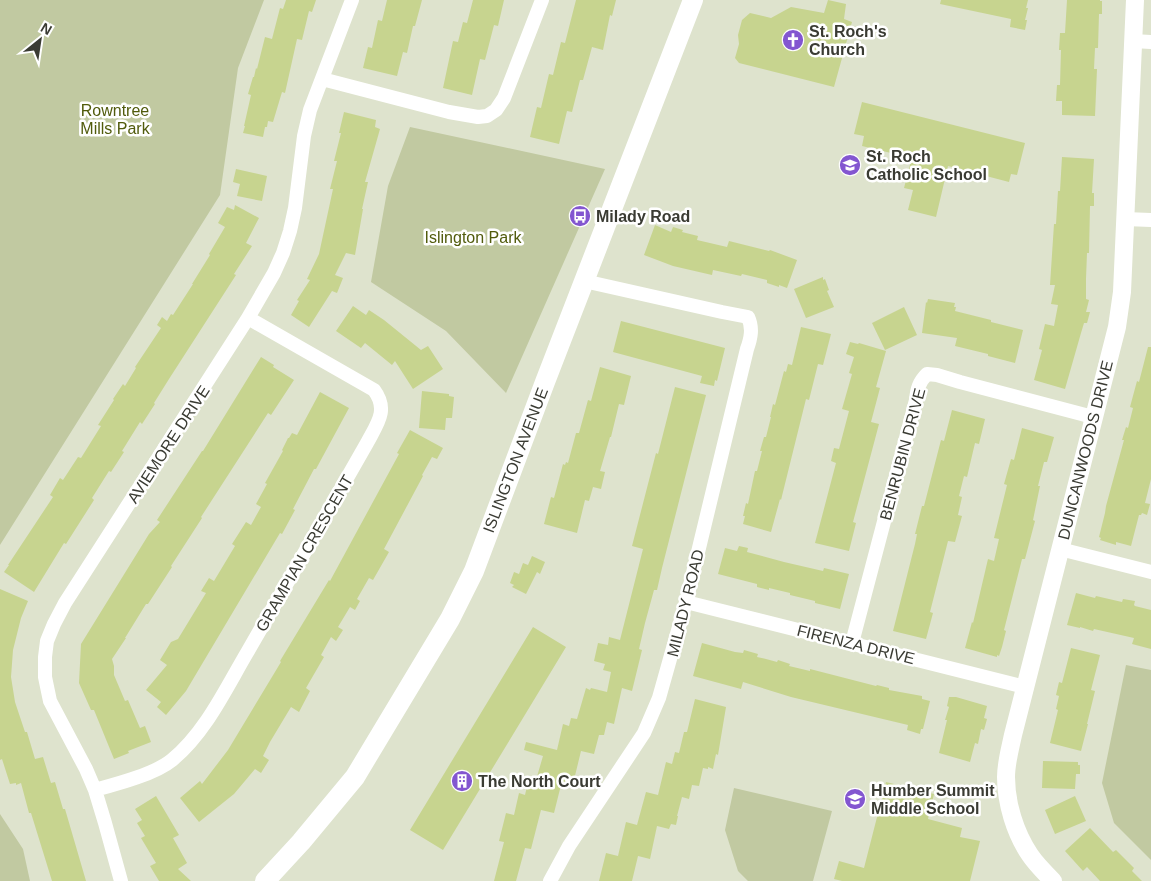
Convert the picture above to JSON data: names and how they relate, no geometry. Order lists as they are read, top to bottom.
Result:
{
  "streets": {
    "main road": ["ISLINGTON AVENUE"],
    "street": [
      "AVIEMORE DRIVE",
      "DUNCANWOODS DRIVE",
      "BENRUBIN DRIVE",
      "GRAMPIAN CRESCENT",
      "MILADY ROAD",
      "FIRENZA DRIVE"
    ]
  },
  "crossings": [
    ["AVIEMORE DRIVE", "GRAMPIAN CRESCENT"],
    ["DUNCANWOODS DRIVE", "BENRUBIN DRIVE"],
    ["DUNCANWOODS DRIVE", "FIRENZA DRIVE"],
    ["BENRUBIN DRIVE", "FIRENZA DRIVE"],
    ["ISLINGTON AVENUE", "MILADY ROAD"],
    ["MILADY ROAD", "FIRENZA DRIVE"]
  ],
  "parks": ["Rowntree Mills Park", "Islington Park"],
  "places": {
    "church": ["St. Roch's Church"],
    "school or university": ["St. Roch Catholic School", "Humber Summit Middle School"],
    "bus stop": ["Milady Road"],
    "building": ["The North Court"]
  },
  "north": "top right"
}
